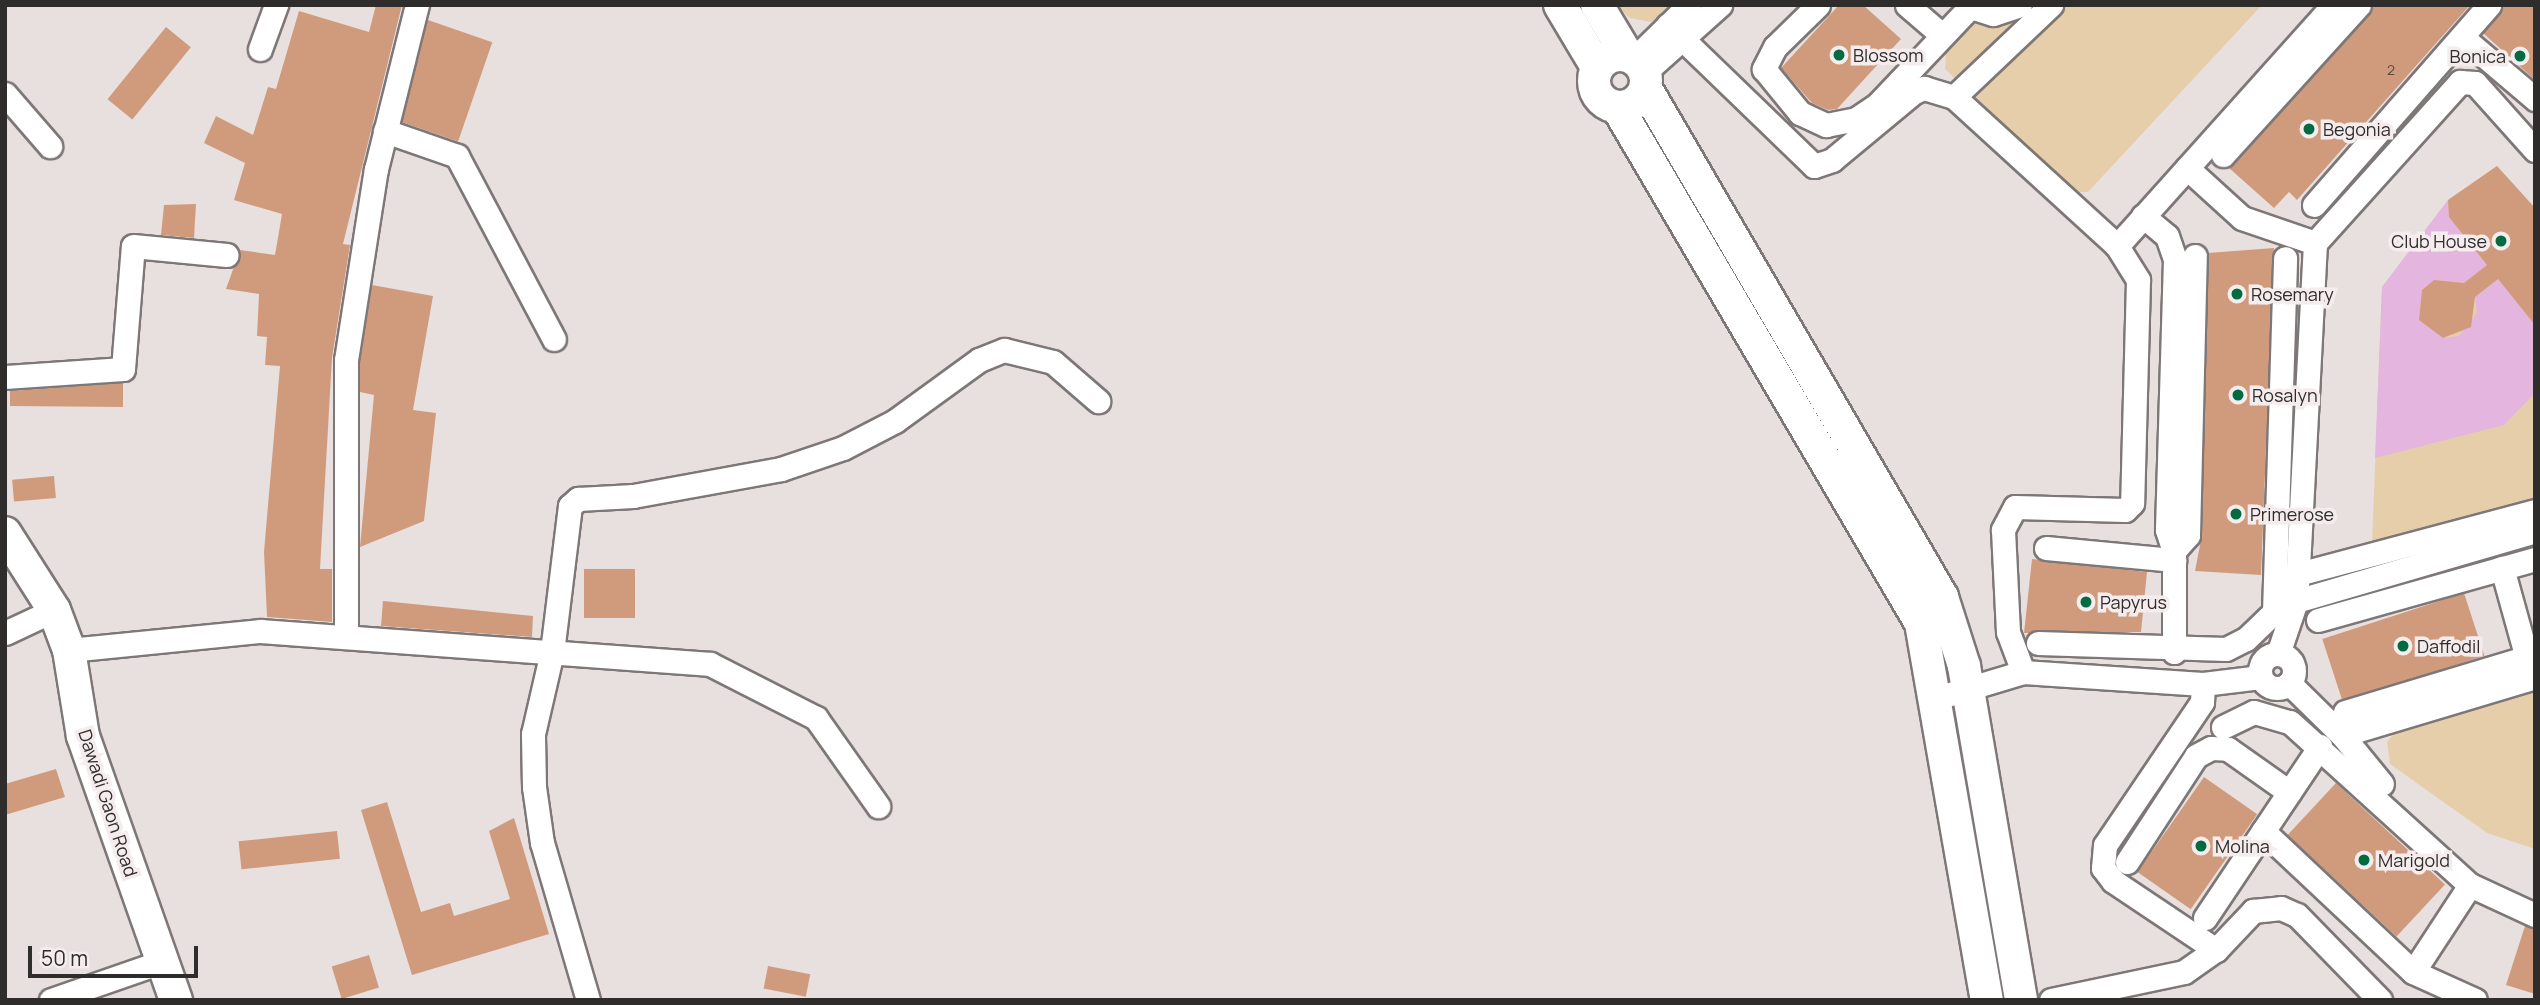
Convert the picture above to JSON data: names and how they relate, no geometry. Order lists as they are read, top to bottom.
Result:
{
  "streets": {
    "street": ["Dawadi Gaon Road"]
  },
  "places": [
    "Blossom",
    "Bonica",
    "Begonia",
    "Club House",
    "Rosemary",
    "Rosalyn",
    "Primerose",
    "Papyrus",
    "Daffodil",
    "Molina",
    "Marigold"
  ],
  "house_numbers": ["2"],
  "scale_bar": "50 m"
}
